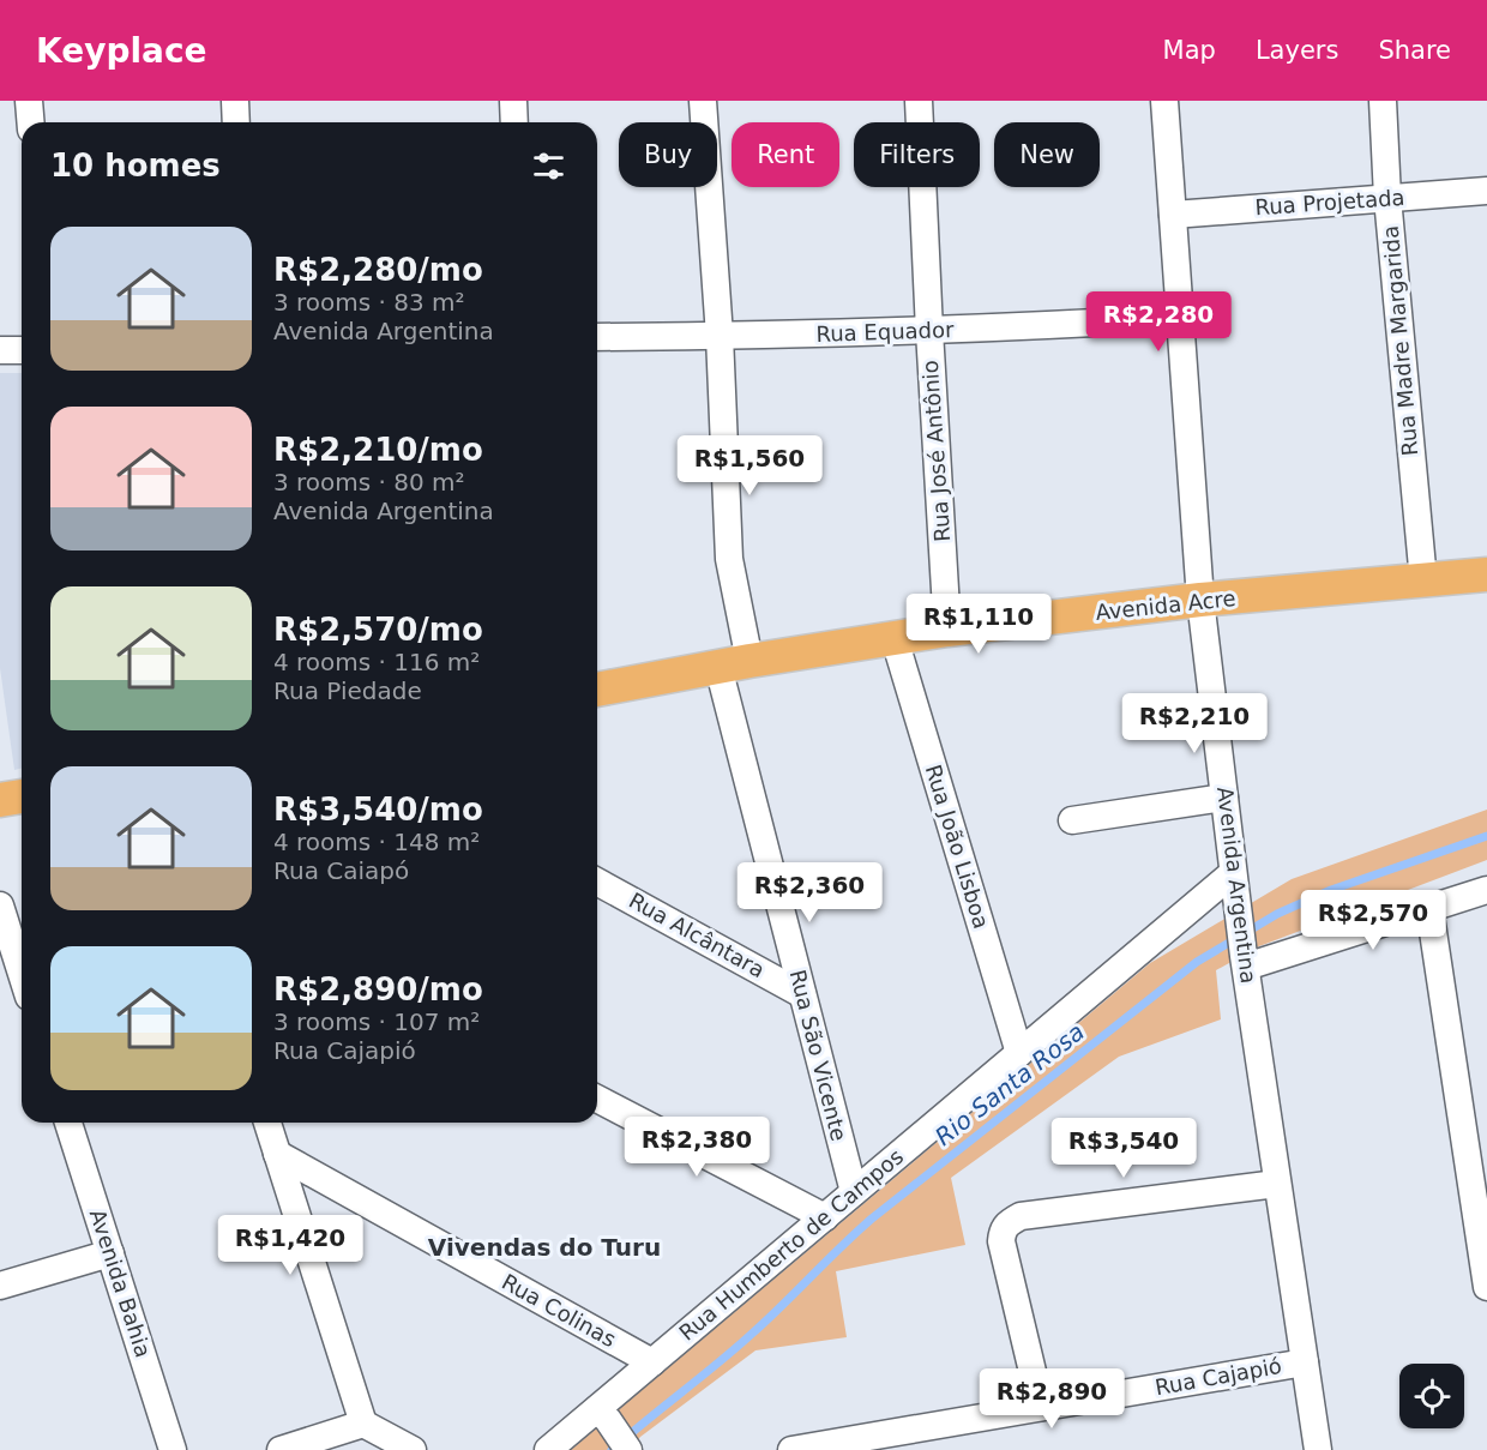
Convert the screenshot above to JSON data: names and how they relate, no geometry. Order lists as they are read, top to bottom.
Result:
{
  "streets": {
    "main road": ["Avenida Acre"],
    "street": [
      "Rua Projetada",
      "Rua Equador",
      "Rua Madre Margarida",
      "Rua José Antônio",
      "Rua João Lisboa",
      "Avenida Argentina",
      "Rua Alcântara",
      "Rua São Vicente",
      "Rua Humberto de Campos",
      "Avenida Bahia",
      "Rua Colinas",
      "Rua Cajapió"
    ]
  },
  "crossings": [
    ["Rua Projetada", "Rua Madre Margarida"],
    ["Rua Projetada", "Avenida Argentina"],
    ["Rua Equador", "Rua José Antônio"],
    ["Rua Equador", "Avenida Argentina"],
    ["Rua Equador", "Rua São Vicente"],
    ["Rua Madre Margarida", "Avenida Acre"],
    ["Rua José Antônio", "Avenida Acre"],
    ["Avenida Acre", "Rua João Lisboa"],
    ["Avenida Acre", "Avenida Argentina"],
    ["Avenida Acre", "Rua São Vicente"],
    ["Rua João Lisboa", "Rua Humberto de Campos"],
    ["Avenida Argentina", "Rua Humberto de Campos"],
    ["Avenida Argentina", "Rua Cajapió"],
    ["Rua Alcântara", "Rua São Vicente"],
    ["Rua São Vicente", "Rua Humberto de Campos"],
    ["Rua Humberto de Campos", "Rua Colinas"]
  ],
  "districts": ["Vivendas do Turu"],
  "water": ["Rio Santa Rosa"],
  "page": {
    "header": "Keyplace",
    "nav": ["Map", "Layers", "Share"],
    "chip": [
      "Buy",
      "Rent",
      "Filters",
      "New"
    ],
    "heading": "10 homes",
    "list": [
      {
        "name": "R$2,280/mo",
        "note": "3 rooms · 83 m² · Avenida Argentina"
      },
      {
        "name": "R$2,210/mo",
        "note": "3 rooms · 80 m² · Avenida Argentina"
      },
      {
        "name": "R$2,570/mo",
        "note": "4 rooms · 116 m² · Rua Piedade"
      },
      {
        "name": "R$3,540/mo",
        "note": "4 rooms · 148 m² · Rua Caiapó"
      },
      {
        "name": "R$2,890/mo",
        "note": "3 rooms · 107 m² · Rua Cajapió"
      }
    ],
    "price": [
      "R$2,280",
      "R$1,560",
      "R$1,110",
      "R$2,210",
      "R$2,360",
      "R$2,570",
      "R$2,380",
      "R$3,540",
      "R$1,420",
      "R$2,890"
    ]
  }
}
